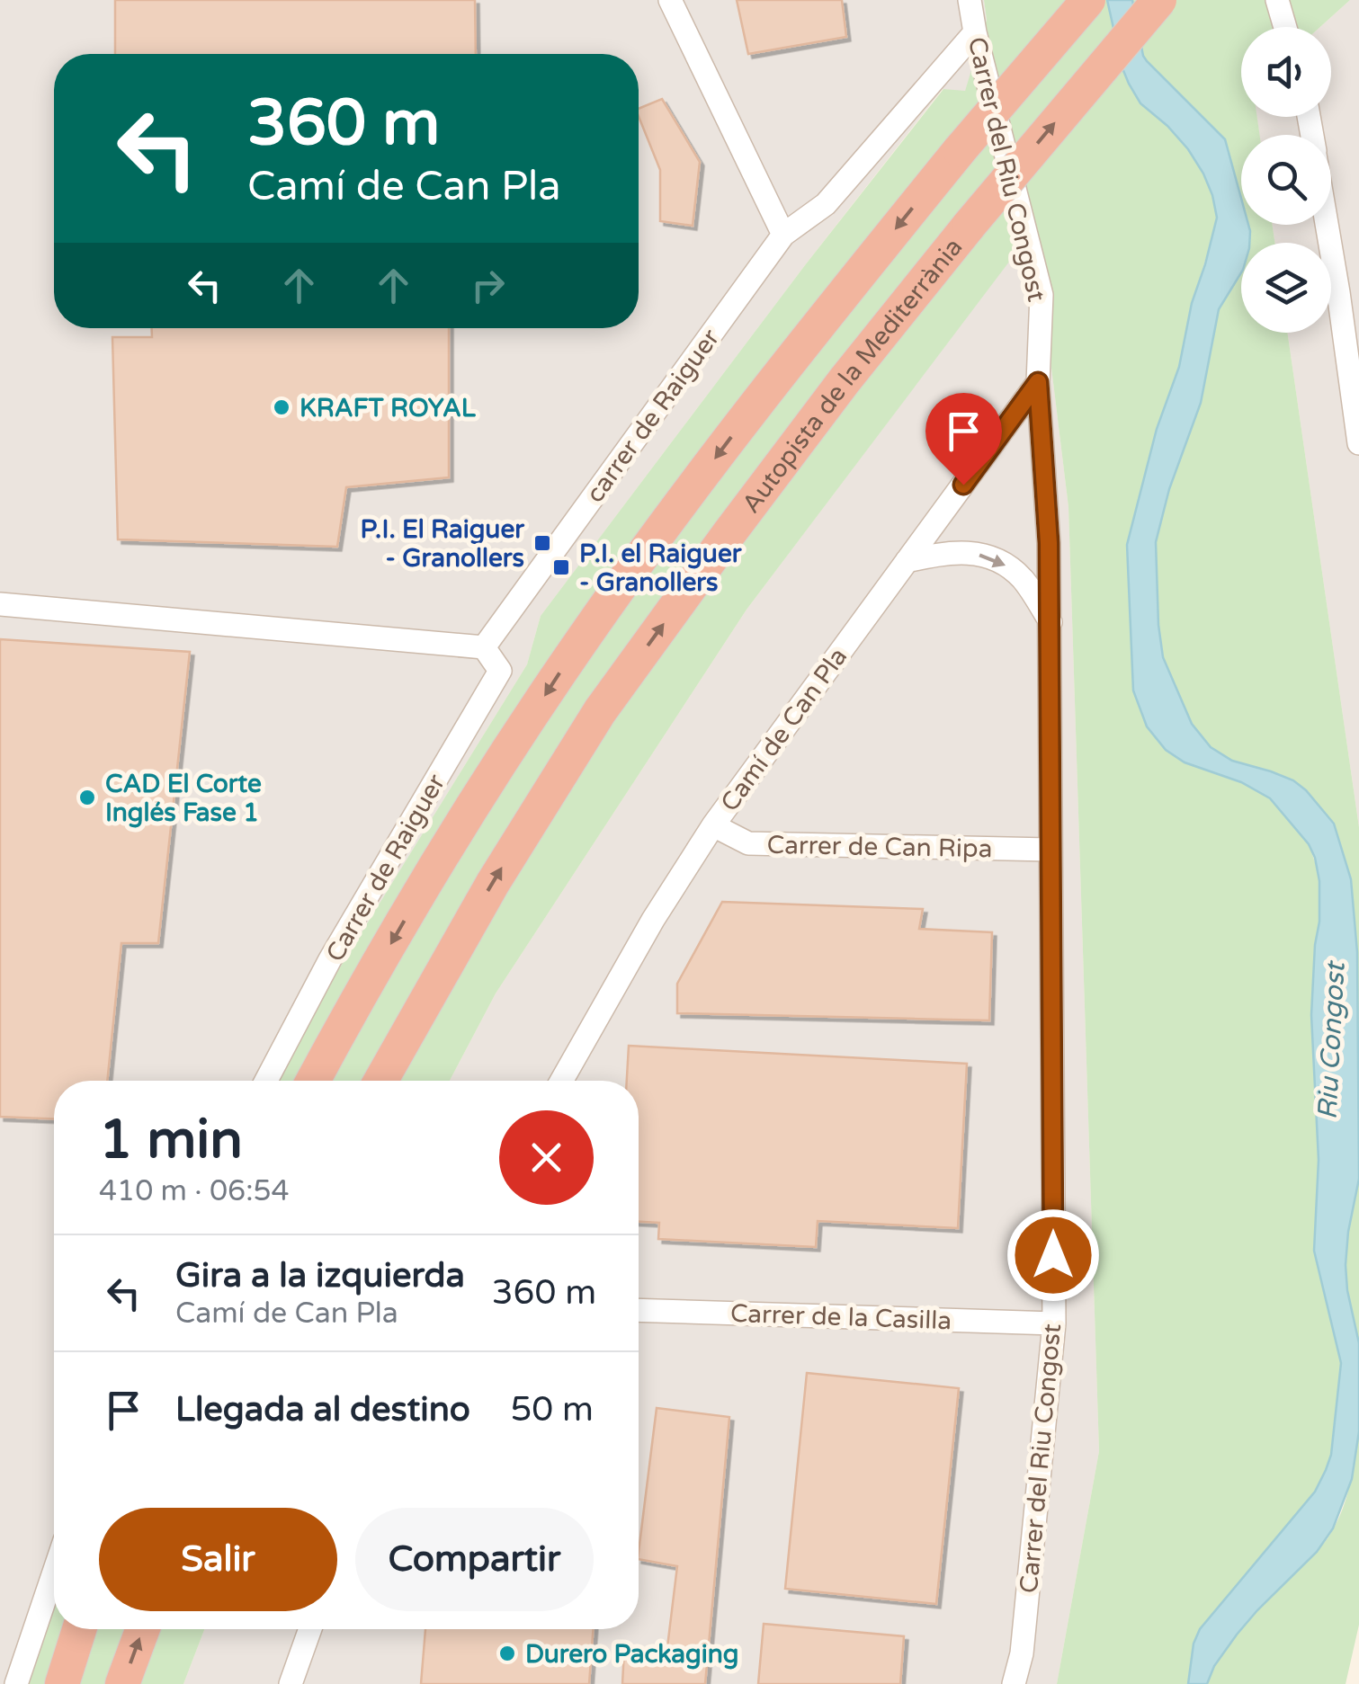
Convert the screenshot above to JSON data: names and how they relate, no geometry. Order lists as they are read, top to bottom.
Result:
{
  "streets": {
    "highway": ["Autopista de la Mediterrània"],
    "street": [
      "Carrer del Riu Congost",
      "carrer de Raiguer",
      "Camí de Can Pla",
      "Carrer de Can Ripa",
      "Carrer de Raiguer",
      "Carrer de la Casilla"
    ]
  },
  "crossings": [
    ["Carrer del Riu Congost", "carrer de Raiguer"],
    ["Carrer del Riu Congost", "Camí de Can Pla"],
    ["Carrer del Riu Congost", "Carrer de Can Ripa"],
    ["Carrer del Riu Congost", "Carrer de la Casilla"],
    ["carrer de Raiguer", "Carrer de Raiguer"],
    ["Camí de Can Pla", "Carrer de Can Ripa"]
  ],
  "water": ["Riu Congost"],
  "places": {
    "other": ["KRAFT ROYAL", "CAD El Corte Inglés Fase 1", "Durero Packaging"],
    "transit": ["P.I. El Raiguer - Granollers", "P.I. el Raiguer - Granollers"]
  },
  "page": {
    "turn": ["360 m", "Camí de Can Pla"],
    "heading": ["1 min", "410 m · 06:54"],
    "list": [
      {
        "name": "Gira a la izquierda",
        "note": "Camí de Can Pla",
        "value": "360 m"
      },
      {
        "name": "Llegada al destino",
        "value": "50 m"
      }
    ],
    "buttons": ["Salir", "Compartir"]
  }
}
